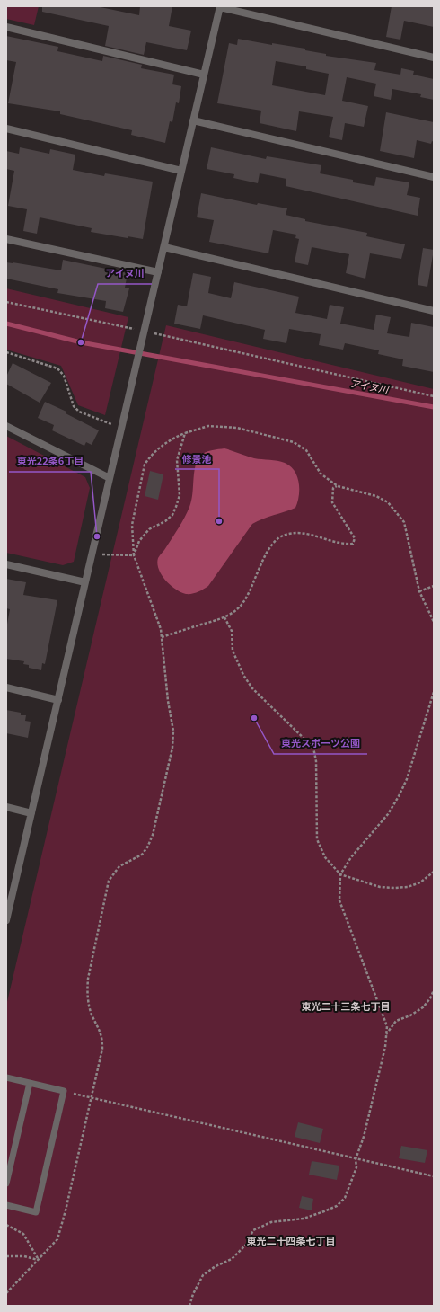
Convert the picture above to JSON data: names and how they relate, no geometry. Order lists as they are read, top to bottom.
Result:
{
  "districts": ["東光二十三条七丁目", "東光二十四条七丁目"],
  "water": ["アイヌ川"],
  "places": [
    "アイヌ川",
    "修景池",
    "東光22条6丁目",
    "東光スポーツ公園"
  ]
}
